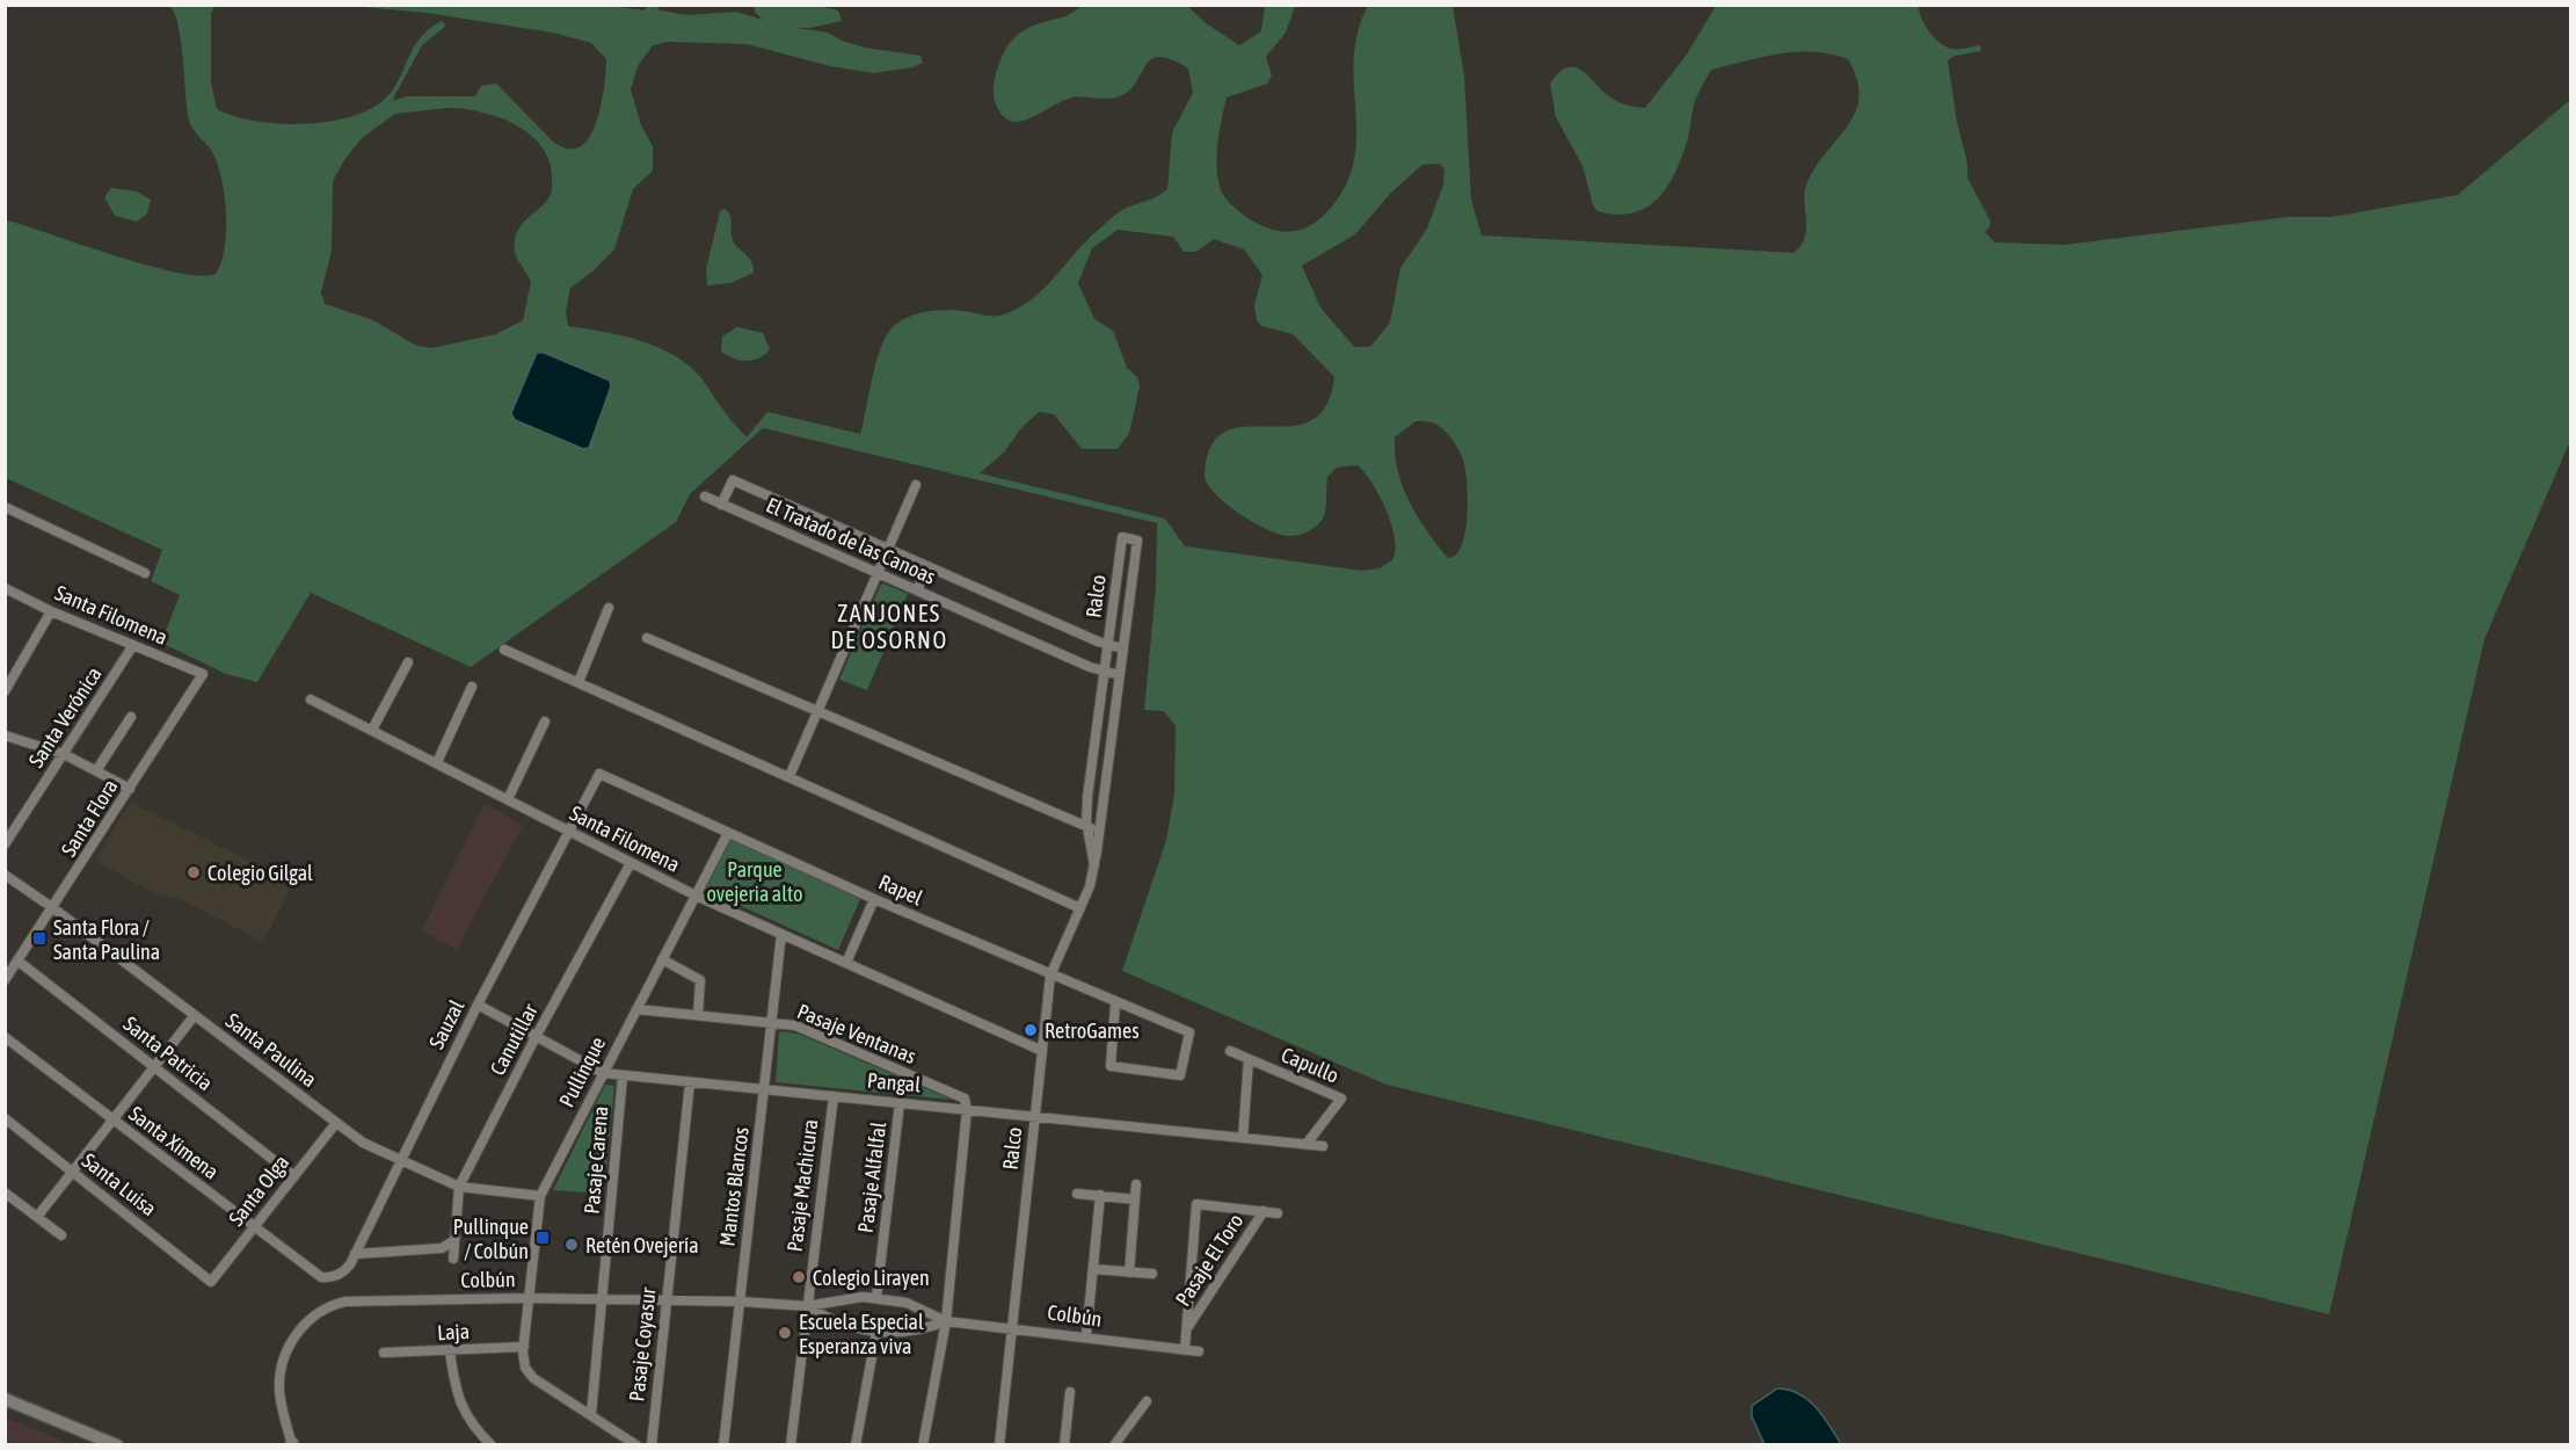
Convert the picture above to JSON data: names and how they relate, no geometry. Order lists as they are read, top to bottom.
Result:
{
  "streets": {
    "street": [
      "El Tratado de las Canoas",
      "Ralco",
      "Santa Filomena",
      "Santa Verónica",
      "Santa Flora",
      "Rapel",
      "Sauzal",
      "Pasaje Ventanas",
      "Canutillar",
      "Santa Paulina",
      "Santa Patricia",
      "Capullo",
      "Pullinque",
      "Pangal",
      "Santa Ximena",
      "Pasaje Carena",
      "Pasaje Alfalfal",
      "Santa Luisa",
      "Pasaje Machicura",
      "Mantos Blancos",
      "Santa Olga",
      "Pasaje El Toro",
      "Colbún",
      "Laja",
      "Pasaje Coyasur"
    ]
  },
  "crossings": [
    ["El Tratado de las Canoas", "Ralco"],
    ["Ralco", "Santa Filomena"],
    ["Ralco", "Rapel"],
    ["Ralco", "Pangal"],
    ["Ralco", "Colbún"],
    ["Santa Filomena", "Santa Verónica"],
    ["Santa Filomena", "Santa Flora"],
    ["Santa Filomena", "Sauzal"],
    ["Santa Filomena", "Canutillar"],
    ["Santa Filomena", "Pullinque"],
    ["Santa Filomena", "Mantos Blancos"],
    ["Santa Flora", "Santa Paulina"],
    ["Santa Flora", "Santa Patricia"],
    ["Rapel", "Sauzal"],
    ["Rapel", "Pullinque"],
    ["Sauzal", "Santa Paulina"],
    ["Sauzal", "Pangal"],
    ["Sauzal", "Santa Ximena"],
    ["Pasaje Ventanas", "Pullinque"],
    ["Pasaje Ventanas", "Pangal"],
    ["Pasaje Ventanas", "Mantos Blancos"],
    ["Canutillar", "Santa Paulina"],
    ["Canutillar", "Pangal"],
    ["Santa Paulina", "Pullinque"],
    ["Santa Paulina", "Santa Olga"],
    ["Santa Patricia", "Santa Olga"],
    ["Capullo", "Pangal"],
    ["Pullinque", "Pangal"],
    ["Pullinque", "Colbún"],
    ["Pullinque", "Laja"],
    ["Pangal", "Pasaje Carena"],
    ["Pangal", "Pasaje Alfalfal"],
    ["Pangal", "Pasaje Machicura"],
    ["Pangal", "Mantos Blancos"],
    ["Pangal", "Pasaje Coyasur"],
    ["Santa Ximena", "Santa Olga"],
    ["Pasaje Carena", "Colbún"],
    ["Pasaje Alfalfal", "Colbún"],
    ["Santa Luisa", "Santa Olga"],
    ["Pasaje Machicura", "Colbún"],
    ["Mantos Blancos", "Colbún"],
    ["Pasaje El Toro", "Colbún"],
    ["Colbún", "Pasaje Coyasur"]
  ],
  "districts": ["ZANJONES DE OSORNO"],
  "parks": ["Parque ovejeria alto"],
  "places": {
    "other": [
      "Colegio Gilgal",
      "RetroGames",
      "Retén Ovejería",
      "Colegio Lirayen",
      "Escuela Especial Esperanza viva"
    ],
    "transit": ["Santa Flora / Santa Paulina", "Pullinque / Colbún"]
  }
}
